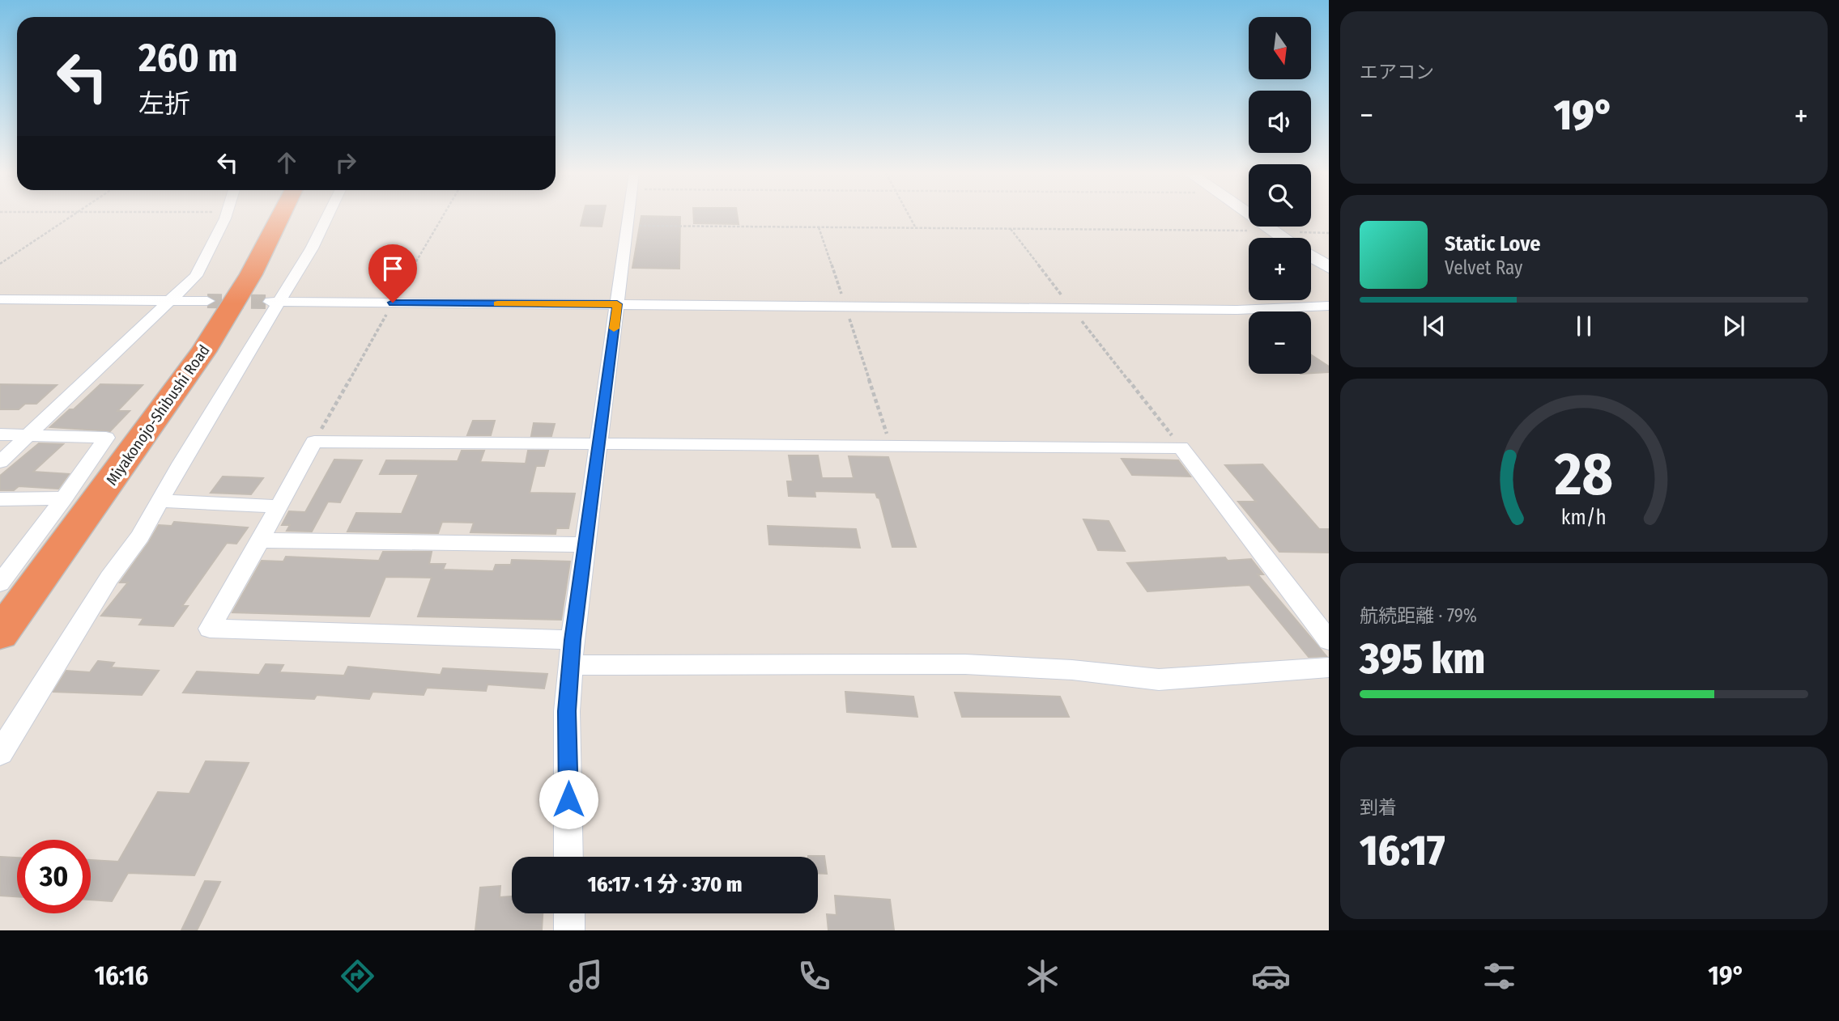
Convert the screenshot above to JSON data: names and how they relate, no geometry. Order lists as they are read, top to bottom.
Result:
{
  "streets": {
    "highway": ["Miyakonojo-Shibushi Road"]
  },
  "north": "bottom",
  "page": {
    "tile": [
      "エアコン",
      ["航続距離 · 79%", "395 km"],
      ["到着", "16:17"]
    ],
    "map_buttons": ["+", "−"],
    "turn": ["260 m", "左折"],
    "heat": ["−", "19°", "+"],
    "song": ["Static Love", "Velvet Ray"],
    "limit": "30",
    "trip": "16:17 · 1 分 · 370 m",
    "tabs": ["16:16", "19°"],
    "gauge": ["28", "km/h"]
  }
}
